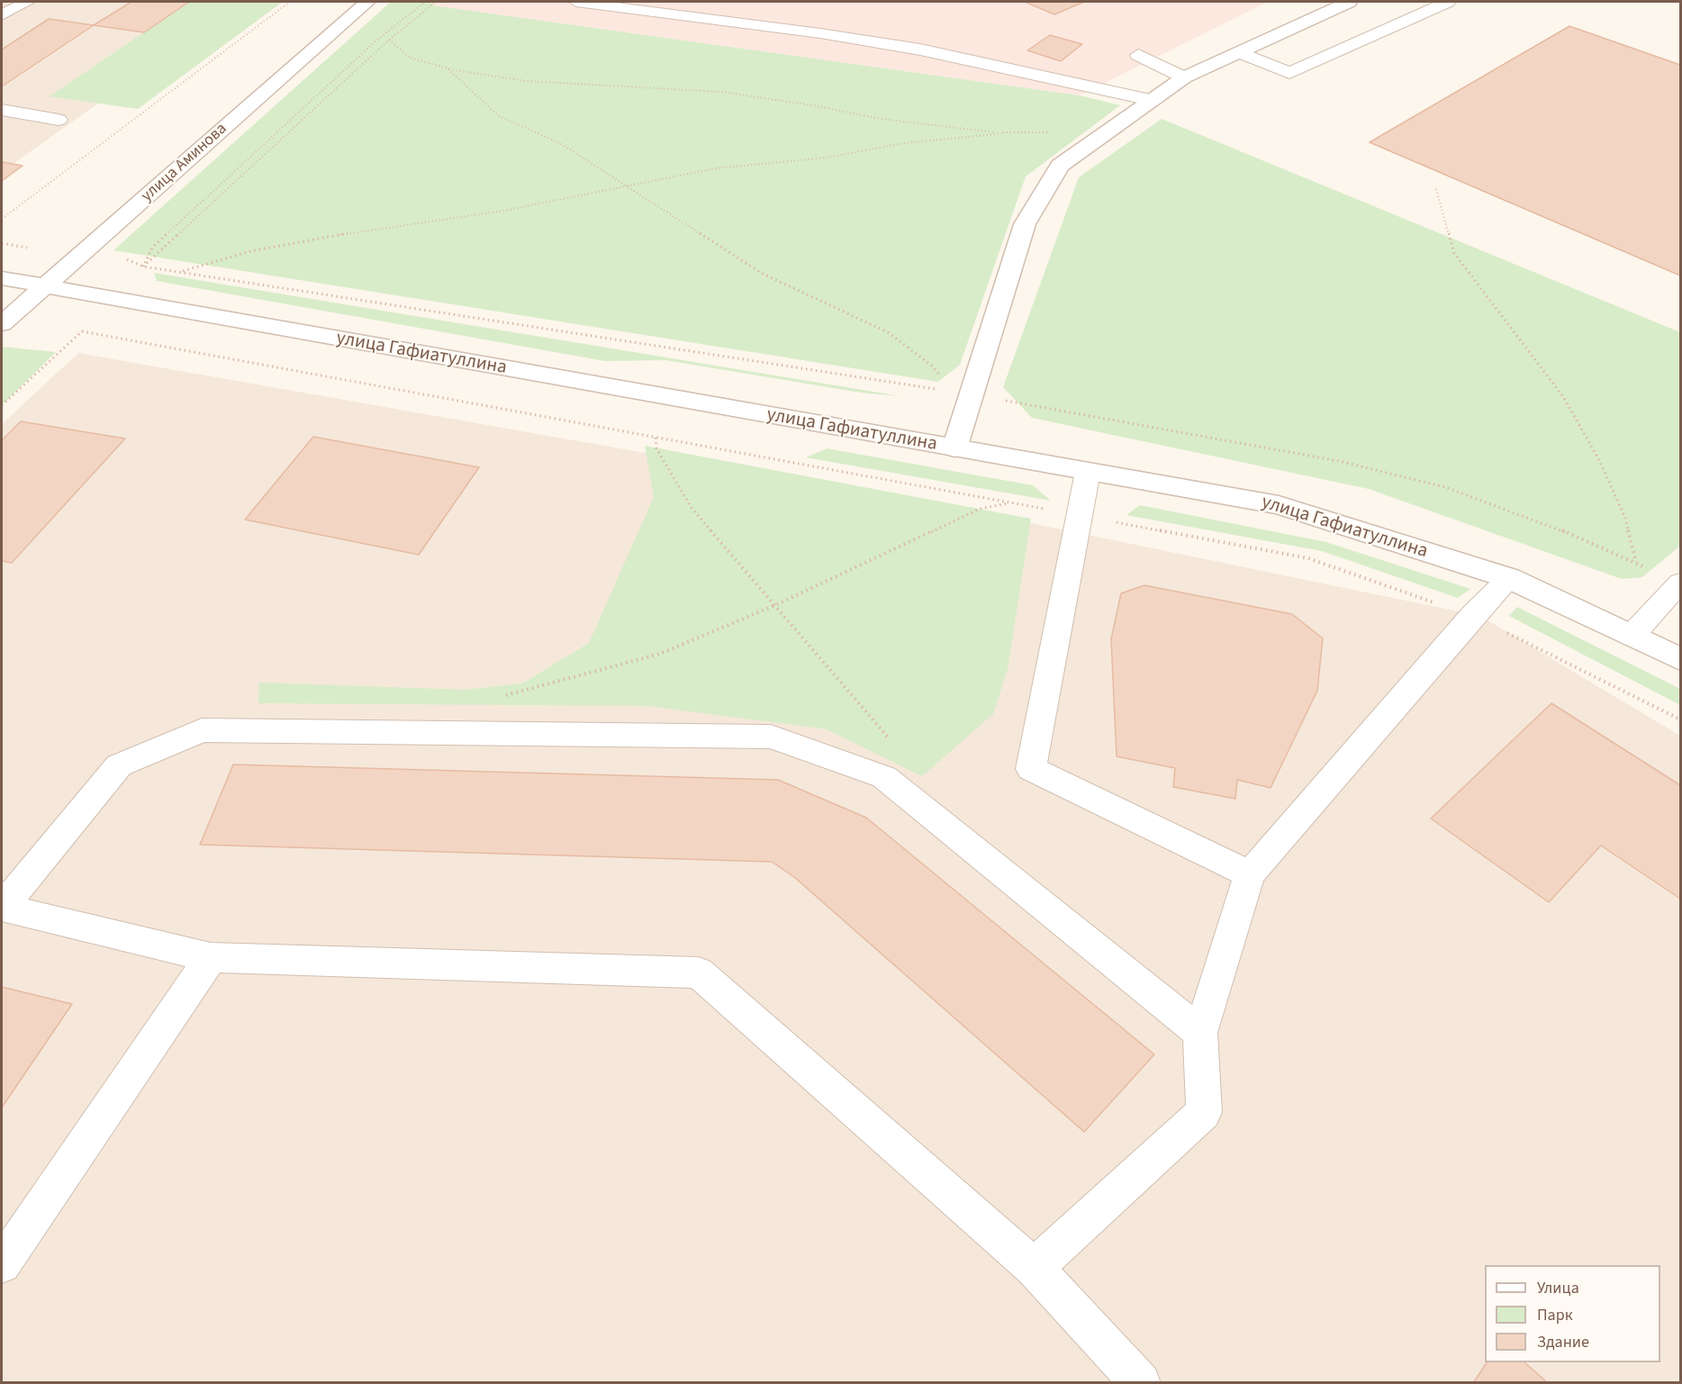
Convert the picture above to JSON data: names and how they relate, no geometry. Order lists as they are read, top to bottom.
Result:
{
  "streets": {
    "street": ["улица Аминова", "улица Гафиатуллина"]
  },
  "crossings": [
    ["улица Аминова", "улица Гафиатуллина"]
  ],
  "legend": ["Улица", "Парк", "Здание"]
}
